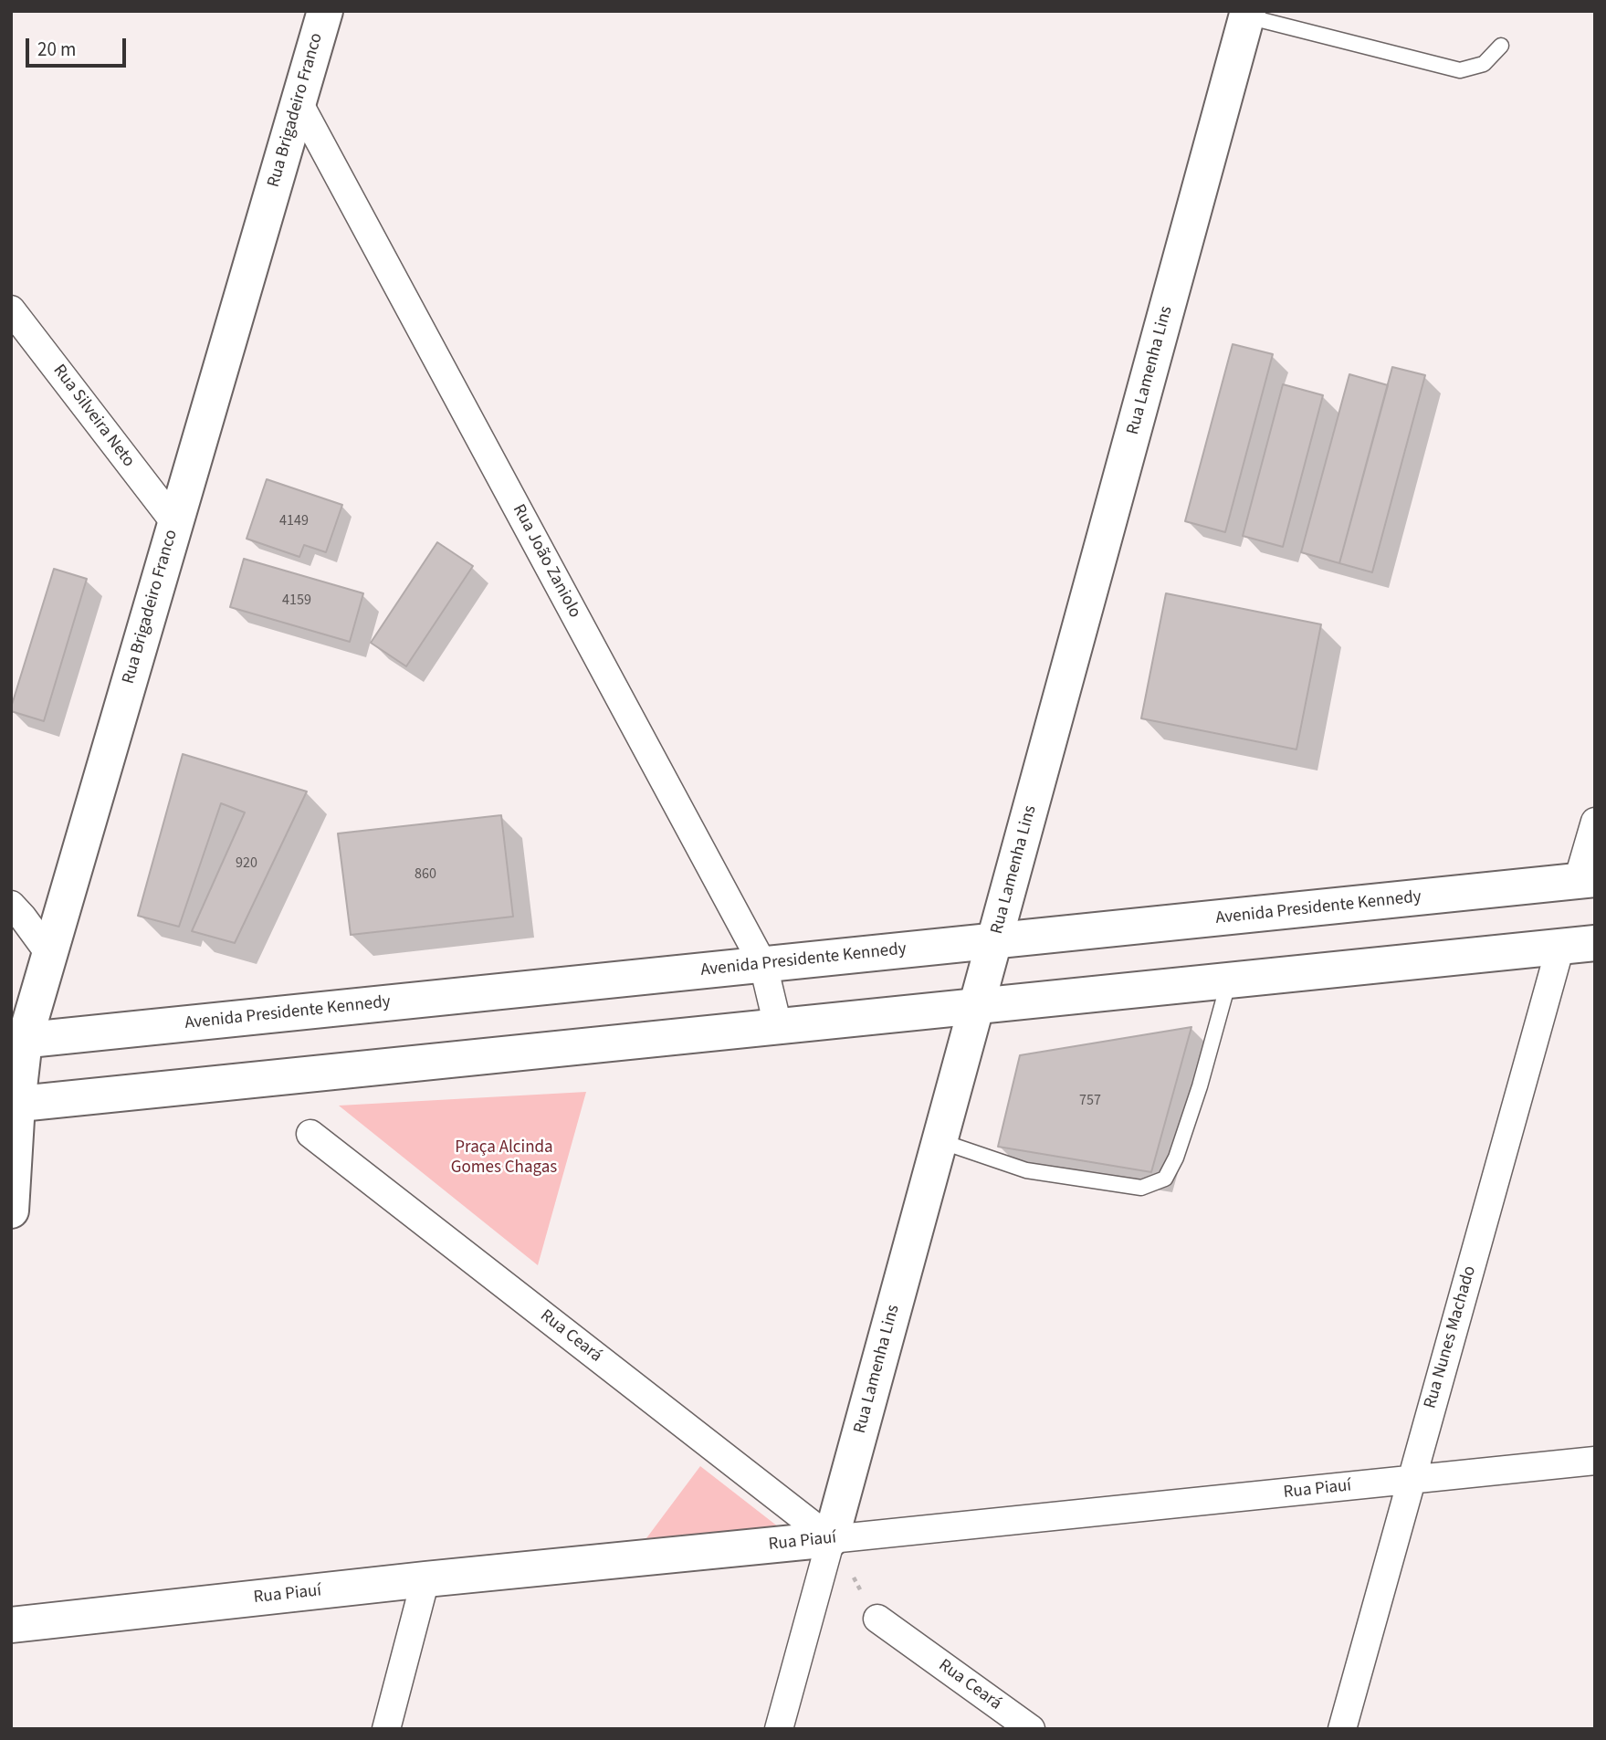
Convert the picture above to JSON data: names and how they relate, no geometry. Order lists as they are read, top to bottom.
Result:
{
  "streets": {
    "main road": [
      "Rua Brigadeiro Franco",
      "Rua Lamenha Lins",
      "Avenida Presidente Kennedy",
      "Rua Piauí"
    ],
    "street": [
      "Rua Silveira Neto",
      "Rua João Zaniolo",
      "Rua Ceará",
      "Rua Nunes Machado"
    ]
  },
  "crossings": [
    ["Rua Brigadeiro Franco", "Rua Silveira Neto"],
    ["Rua Brigadeiro Franco", "Rua João Zaniolo"],
    ["Rua Brigadeiro Franco", "Avenida Presidente Kennedy"],
    ["Rua Lamenha Lins", "Avenida Presidente Kennedy"],
    ["Rua Lamenha Lins", "Rua Ceará"],
    ["Rua Lamenha Lins", "Rua Piauí"],
    ["Rua João Zaniolo", "Avenida Presidente Kennedy"],
    ["Rua Ceará", "Rua Piauí"],
    ["Rua Nunes Machado", "Rua Piauí"]
  ],
  "parks": ["Praça Alcinda Gomes Chagas"],
  "house_numbers": [
    "4149",
    "4159",
    "920",
    "860",
    "757"
  ],
  "scale_bar": "20 m"
}
